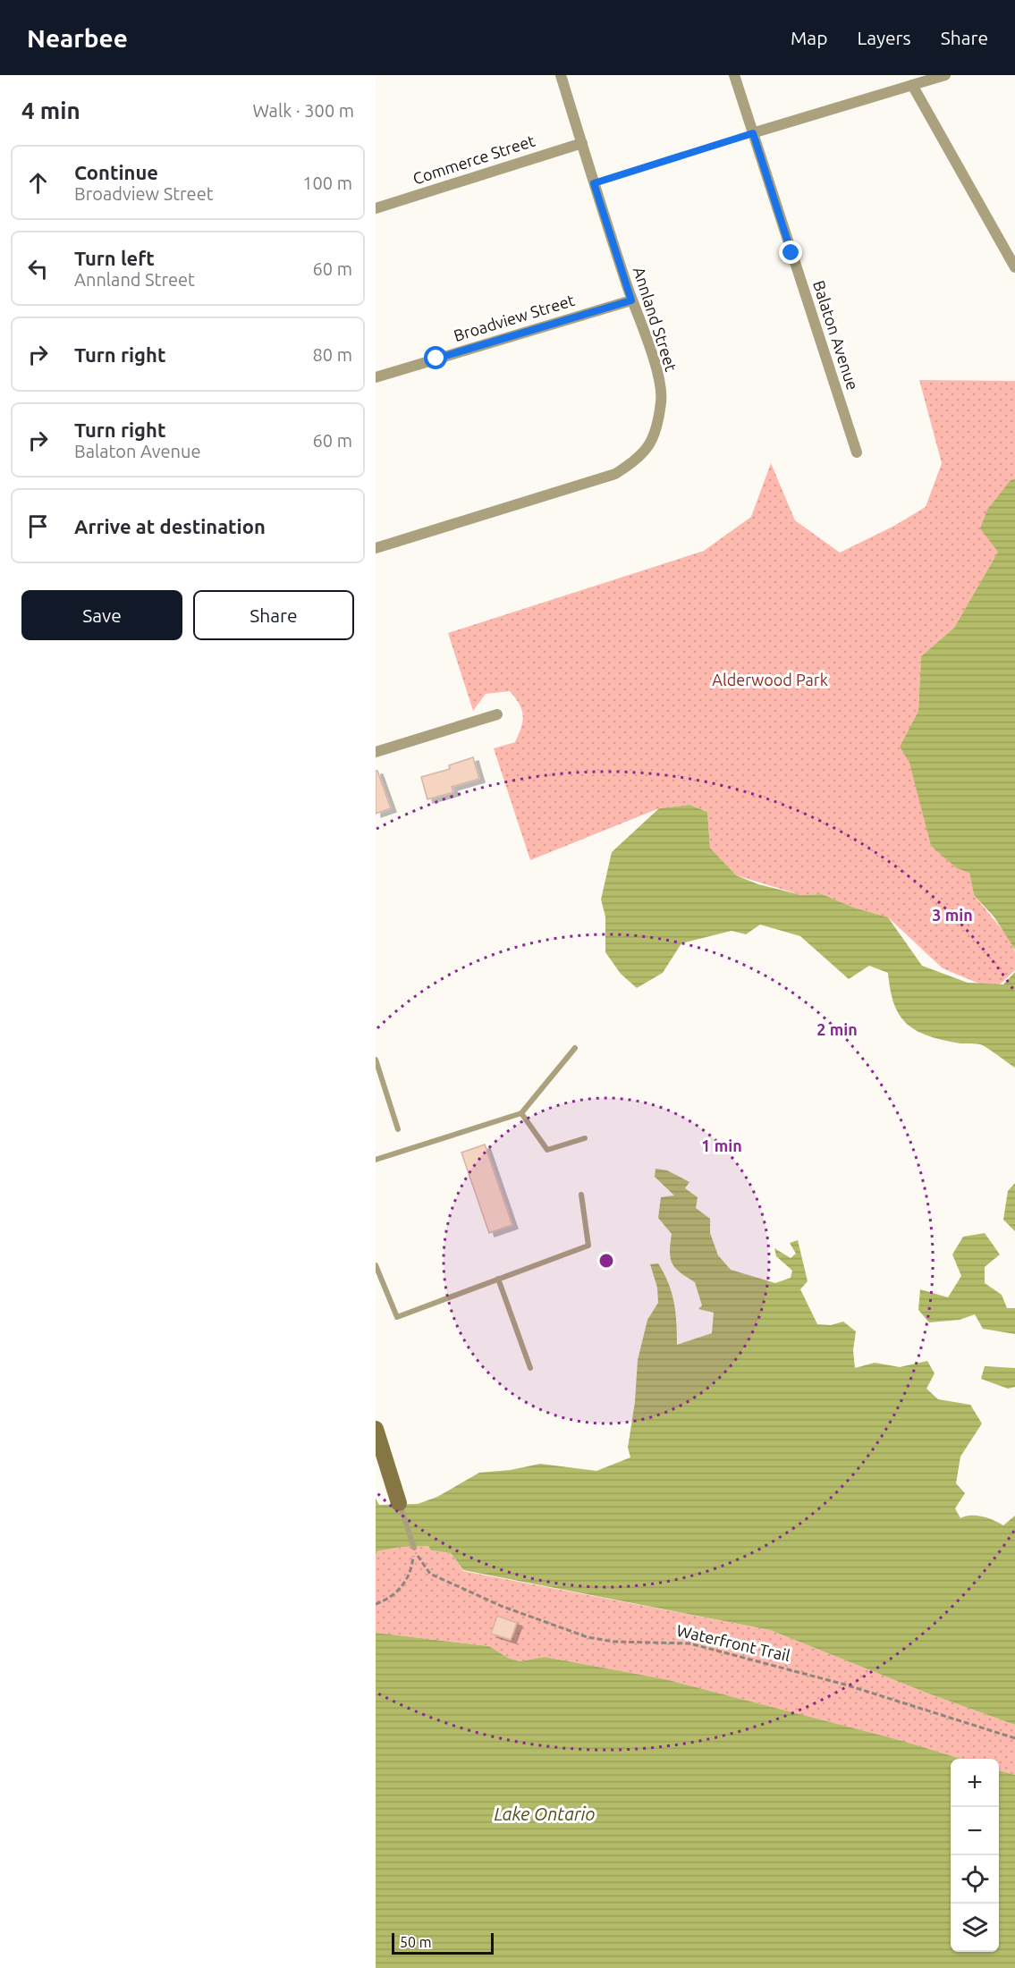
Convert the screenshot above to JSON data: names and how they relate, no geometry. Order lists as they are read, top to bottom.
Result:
{
  "streets": {
    "street": [
      "Commerce Street",
      "Broadview Street",
      "Annland Street",
      "Balaton Avenue"
    ],
    "path": ["Waterfront Trail"]
  },
  "crossings": [
    ["Commerce Street", "Annland Street"],
    ["Broadview Street", "Annland Street"]
  ],
  "water": ["Lake Ontario"],
  "parks": ["Alderwood Park"],
  "scale_bar": "50 m",
  "page": {
    "header": "Nearbee",
    "nav": ["Map", "Layers", "Share"],
    "heading": ["4 min", "Walk · 300 m"],
    "list": [
      ["Continue", "Broadview Street", "100 m"],
      ["Turn left", "Annland Street", "60 m"],
      ["Turn right", "80 m"],
      ["Turn right", "Balaton Avenue", "60 m"],
      "Arrive at destination"
    ],
    "buttons": ["Save", "Share"],
    "map_buttons": ["+", "−"],
    "scale": "50 m"
  },
  "rings": ["3 min", "2 min", "1 min"]
}
